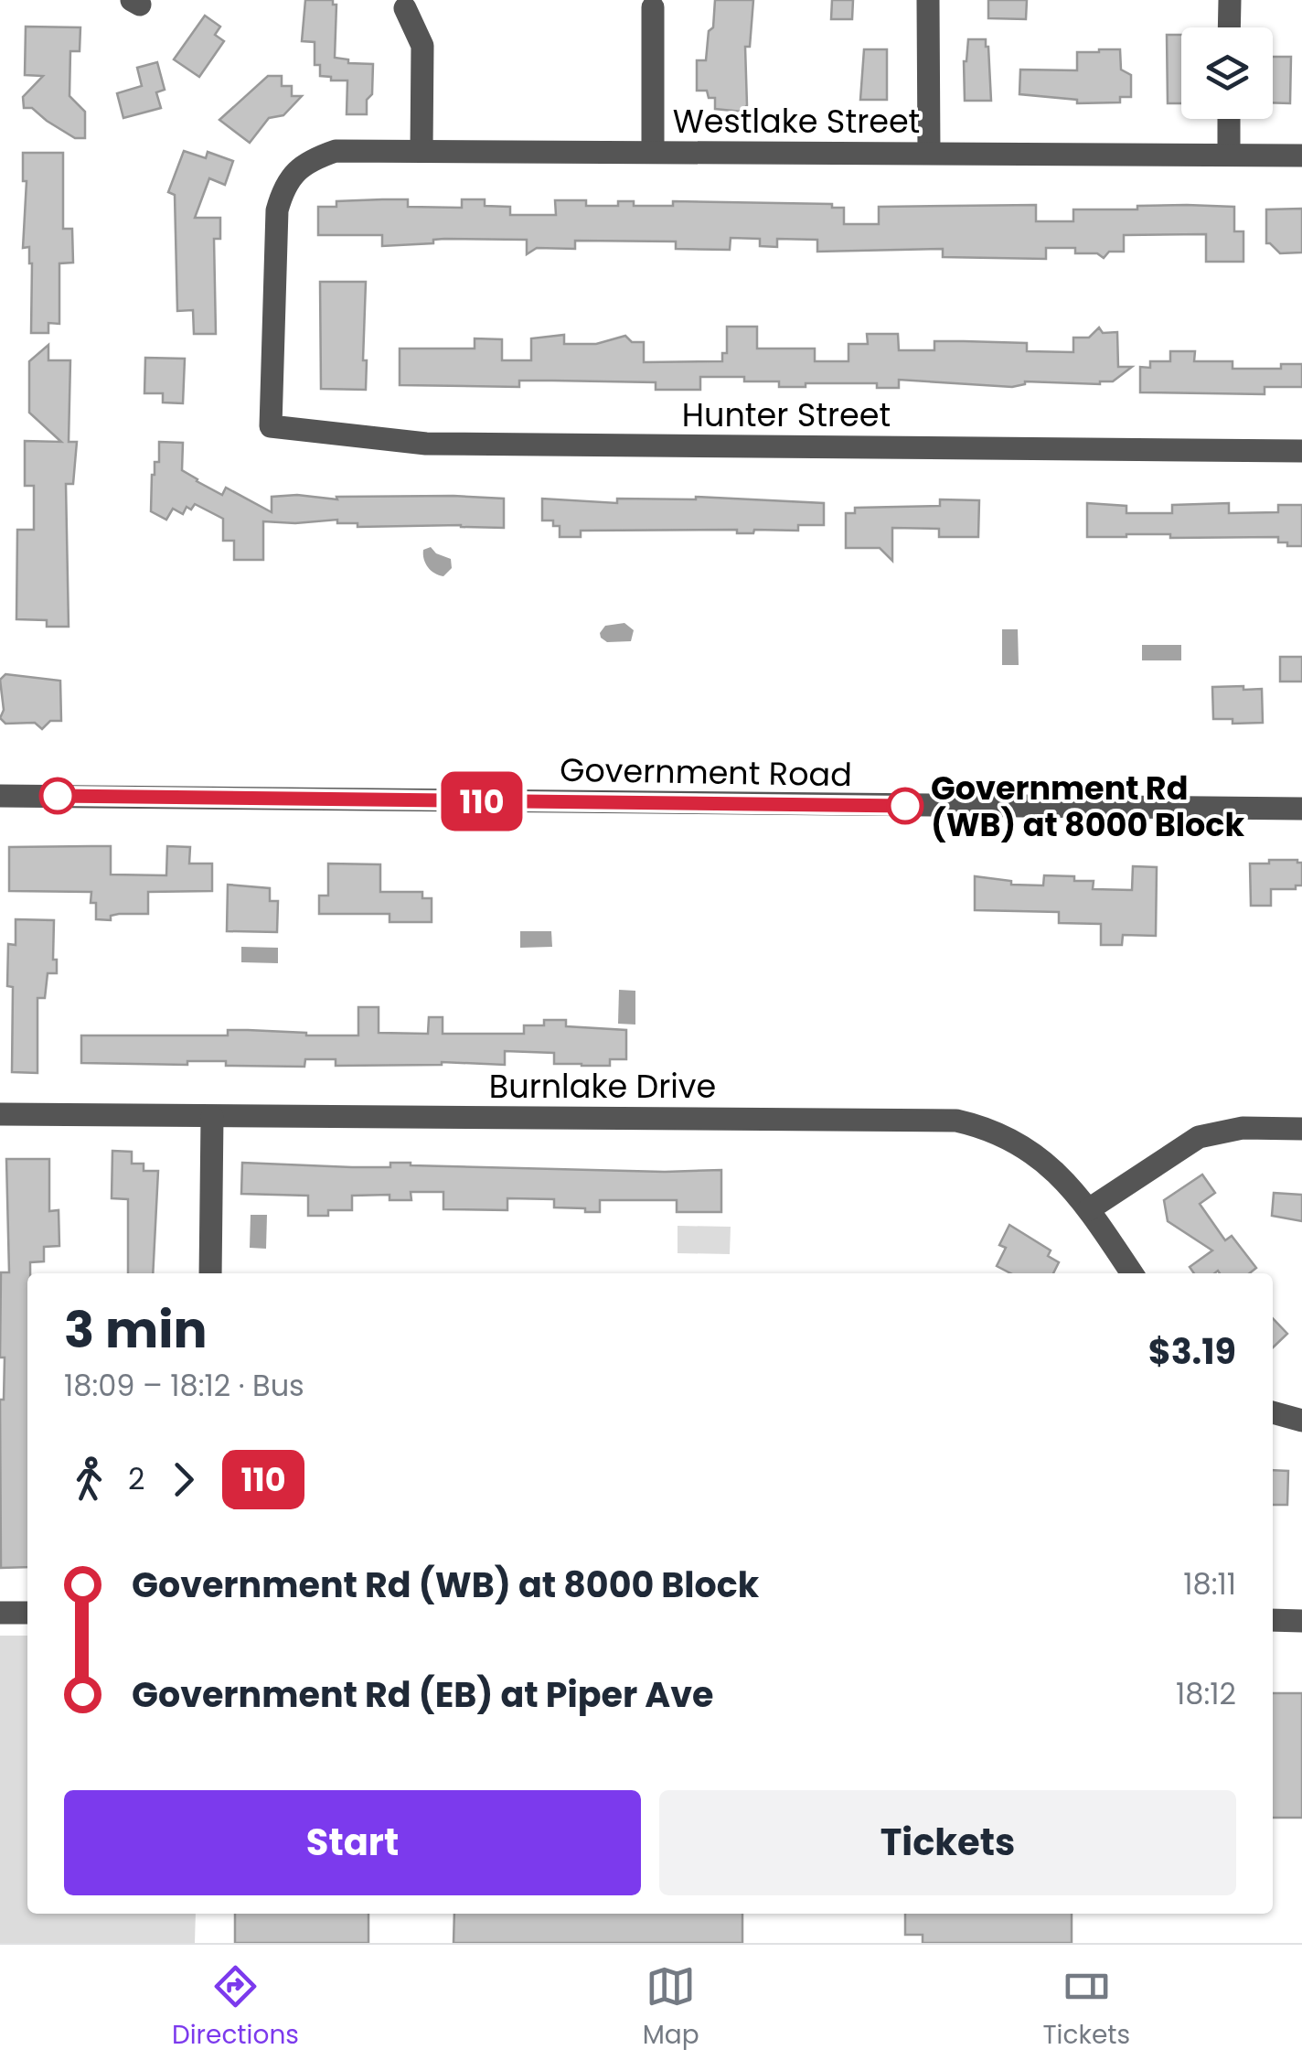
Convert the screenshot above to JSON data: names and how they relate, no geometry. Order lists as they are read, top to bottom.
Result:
{
  "streets": {
    "street": [
      "Westlake Street",
      "Hunter Street",
      "Government Road",
      "Burnlake Drive"
    ]
  },
  "crossings": [
    ["Westlake Street", "Hunter Street"]
  ],
  "places": ["Government Rd (WB) at 8000 Block"],
  "lines": ["bus line 110"],
  "page": {
    "on_map": "110",
    "heading": ["3 min", "18:09 – 18:12 · Bus", "$3.19"],
    "legs": ["2", "110"],
    "list": [
      {
        "name": "Government Rd (WB) at 8000 Block",
        "value": "18:11"
      },
      {
        "name": "Government Rd (EB) at Piper Ave",
        "value": "18:12"
      }
    ],
    "buttons": ["Start", "Tickets"],
    "tabs": ["Directions", "Map", "Tickets"]
  }
}
